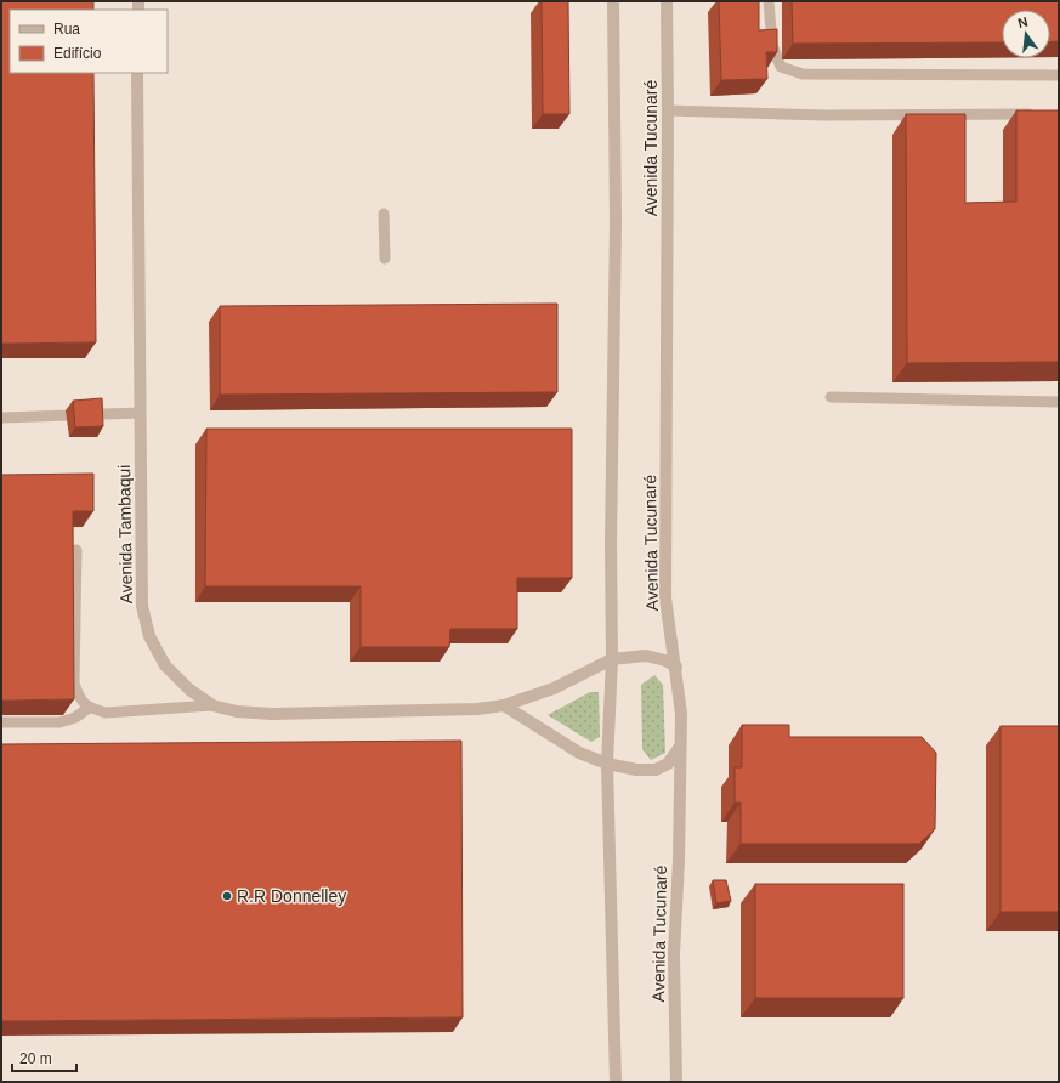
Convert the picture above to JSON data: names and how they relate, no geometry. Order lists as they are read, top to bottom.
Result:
{
  "streets": {
    "street": ["Avenida Tucunaré", "Avenida Tambaqui"]
  },
  "places": ["R.R Donnelley"],
  "legend": ["Rua", "Edifício"],
  "scale_bar": "20 m",
  "north": "top"
}
